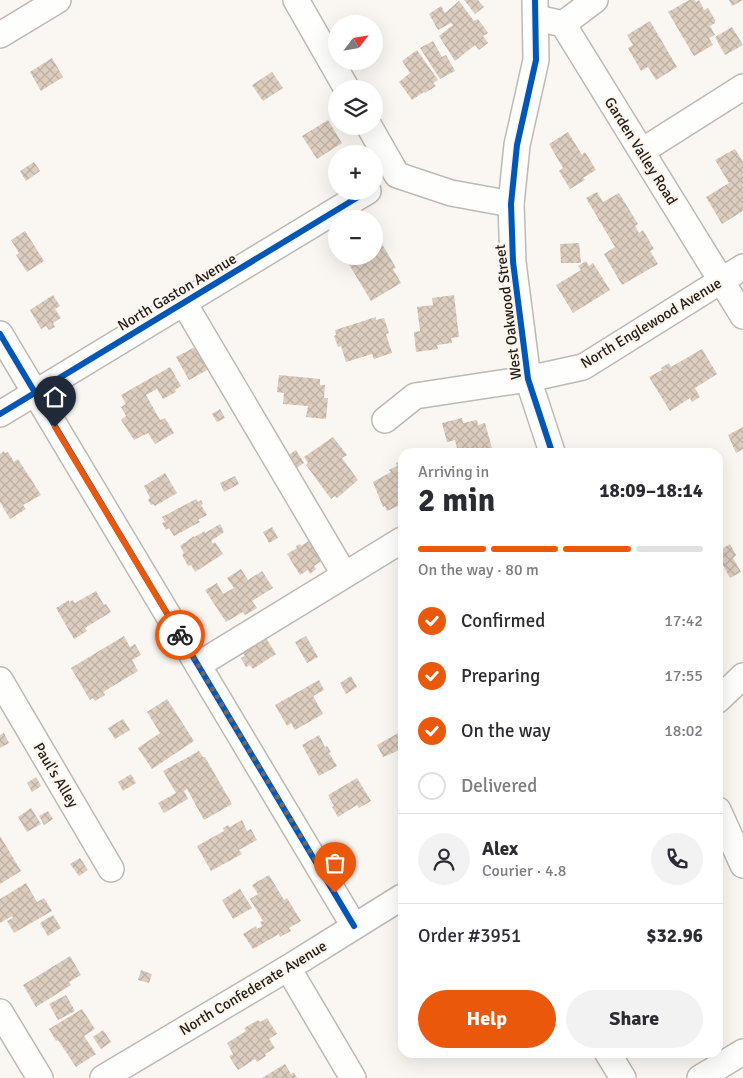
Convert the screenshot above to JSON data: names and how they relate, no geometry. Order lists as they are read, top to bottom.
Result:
{
  "streets": {
    "street": [
      "Garden Valley Road",
      "North Gaston Avenue",
      "West Oakwood Street",
      "North Englewood Avenue",
      "Paul's Alley",
      "North Confederate Avenue"
    ]
  },
  "crossings": [
    ["Garden Valley Road", "North Englewood Avenue"],
    ["West Oakwood Street", "North Englewood Avenue"]
  ],
  "north": "top right",
  "page": {
    "map_buttons": ["+", "−"],
    "heading": ["2 min", "Arriving in", "18:09–18:14"],
    "panel": [
      "Alex",
      "Courier · 4.8",
      "Order #3951",
      "$32.96"
    ],
    "bar": "On the way · 80 m",
    "list": [
      ["Confirmed", "17:42"],
      ["Preparing", "17:55"],
      ["On the way", "18:02"],
      "Delivered"
    ],
    "buttons": ["Help", "Share"]
  }
}
